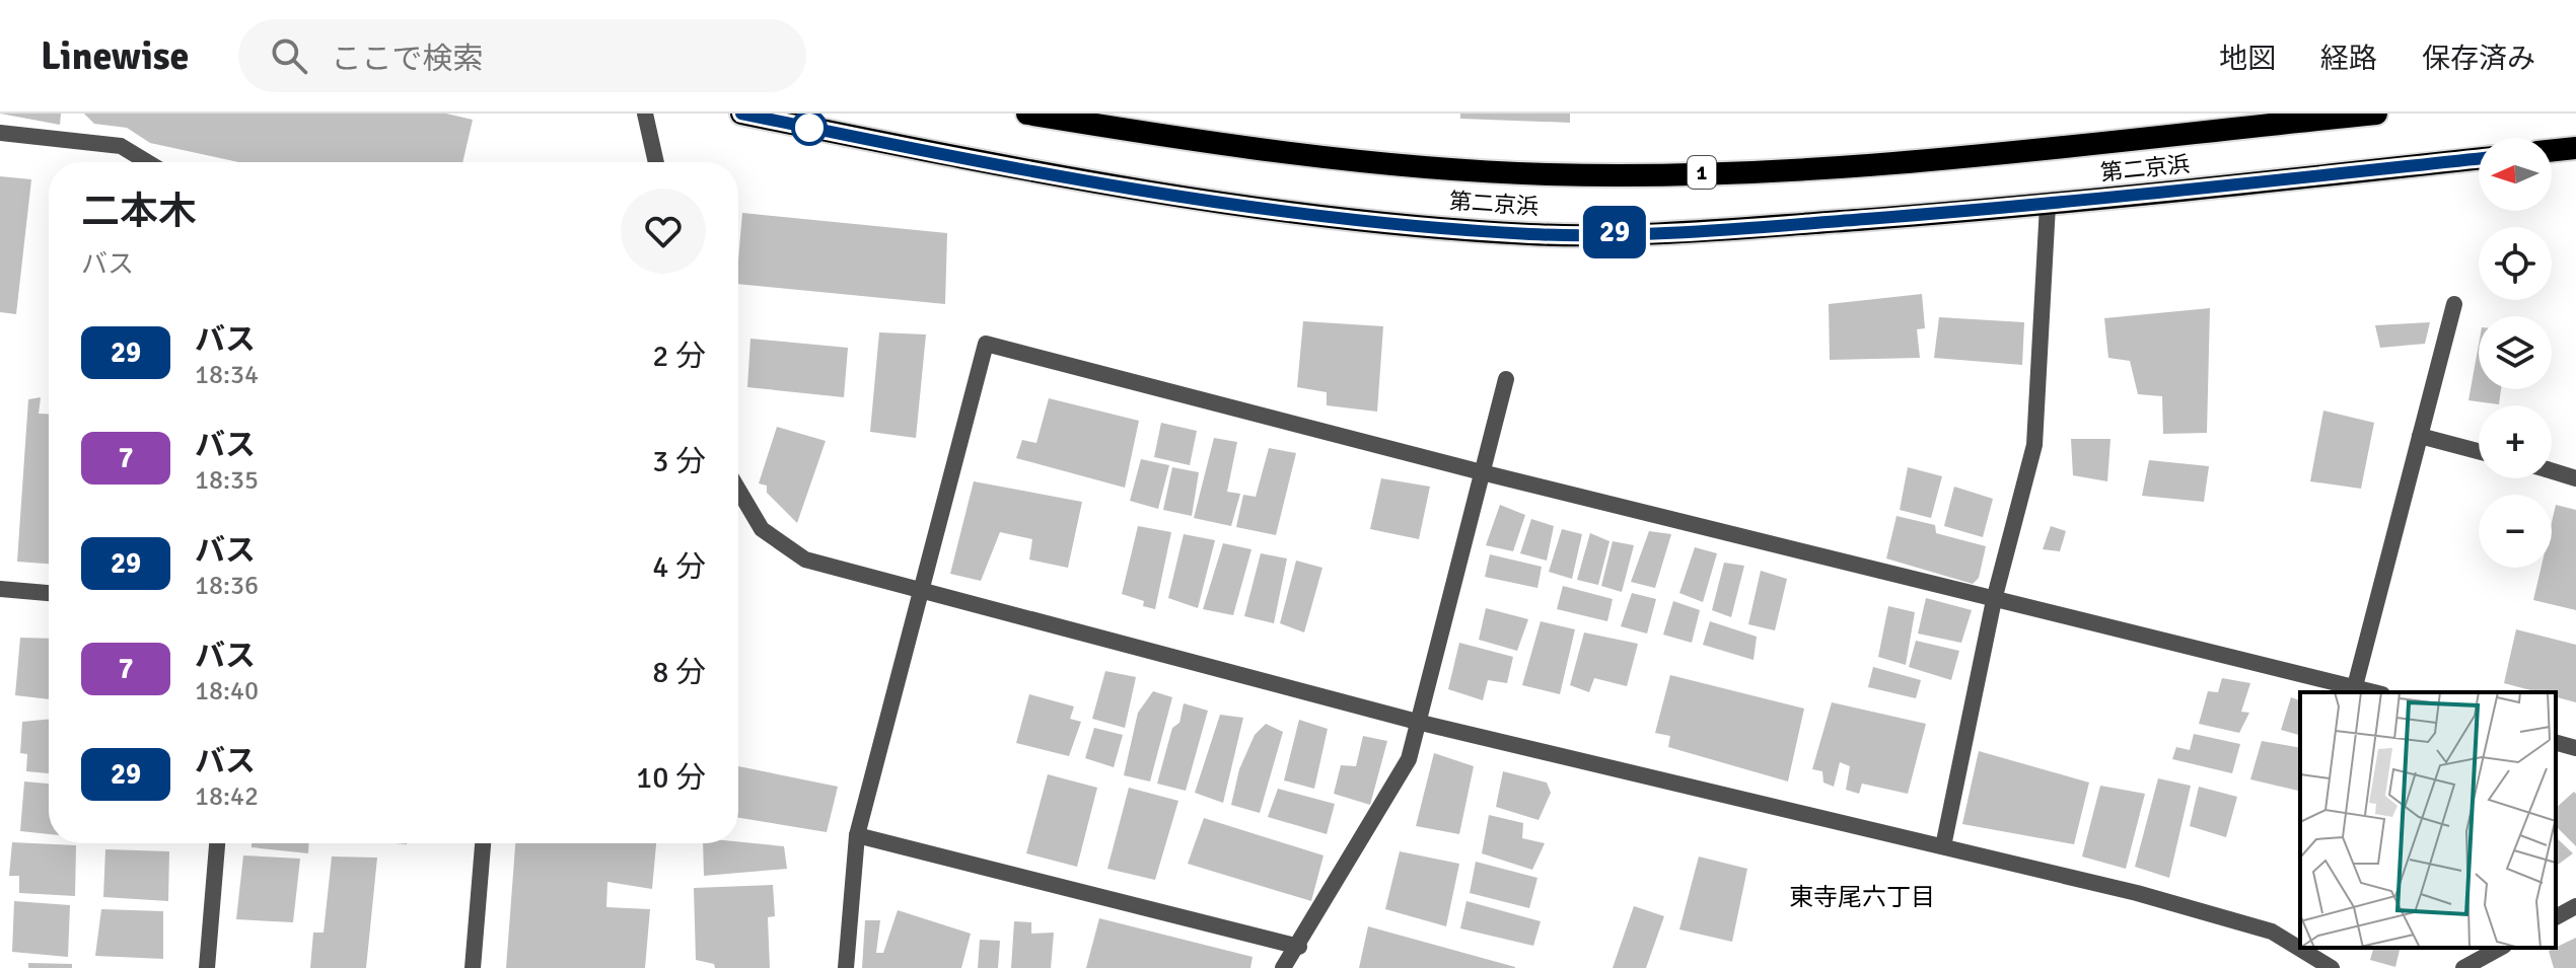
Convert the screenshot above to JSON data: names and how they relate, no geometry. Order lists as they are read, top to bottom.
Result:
{
  "streets": {
    "highway": ["第二京浜", "1"]
  },
  "districts": ["東寺尾六丁目"],
  "lines": ["bus line 29"],
  "north": "left",
  "page": {
    "header": "Linewise",
    "search": "ここで検索",
    "nav": ["地図", "経路", "保存済み"],
    "on_map": "29",
    "map_buttons": ["+", "−"],
    "heading": ["二本木", "バス"],
    "list": [
      {
        "mark": "29",
        "name": "バス",
        "note": "18:34",
        "value": "2 分"
      },
      {
        "mark": "7",
        "name": "バス",
        "note": "18:35",
        "value": "3 分"
      },
      {
        "mark": "29",
        "name": "バス",
        "note": "18:36",
        "value": "4 分"
      },
      {
        "mark": "7",
        "name": "バス",
        "note": "18:40",
        "value": "8 分"
      },
      {
        "mark": "29",
        "name": "バス",
        "note": "18:42",
        "value": "10 分"
      }
    ]
  }
}
